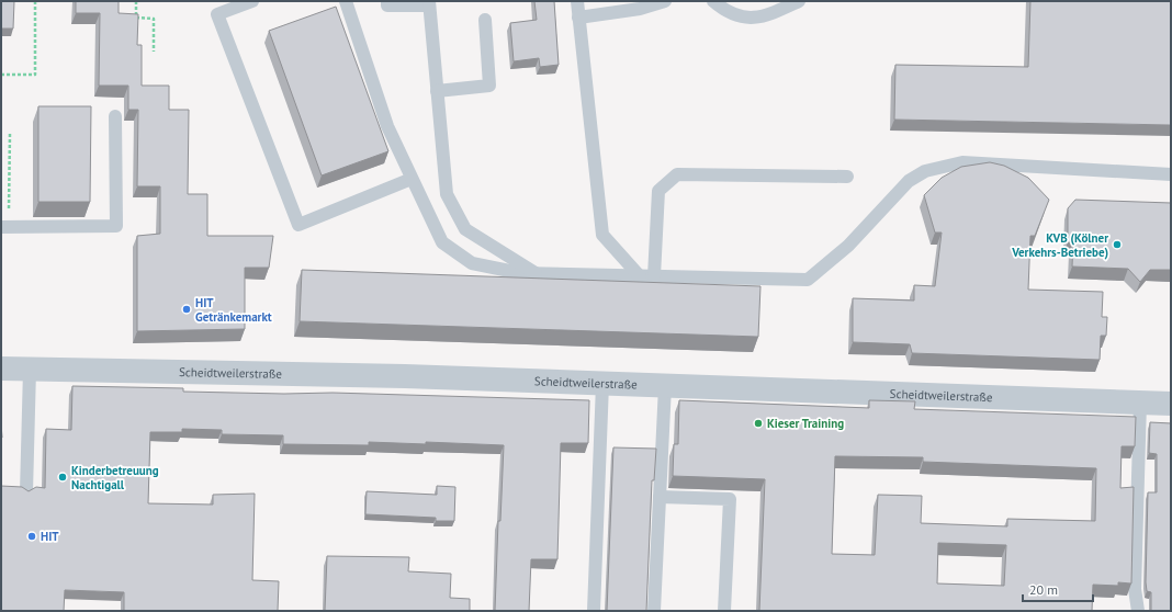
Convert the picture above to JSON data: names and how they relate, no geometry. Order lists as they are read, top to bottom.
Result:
{
  "streets": {
    "street": ["Scheidtweilerstraße"]
  },
  "places": [
    "KVB (Kölner Verkehrs-Betriebe)",
    "HIT Getränkemarkt",
    "Kieser Training",
    "Kinderbetreuung Nachtigall",
    "HIT"
  ],
  "scale_bar": "20 m"
}
